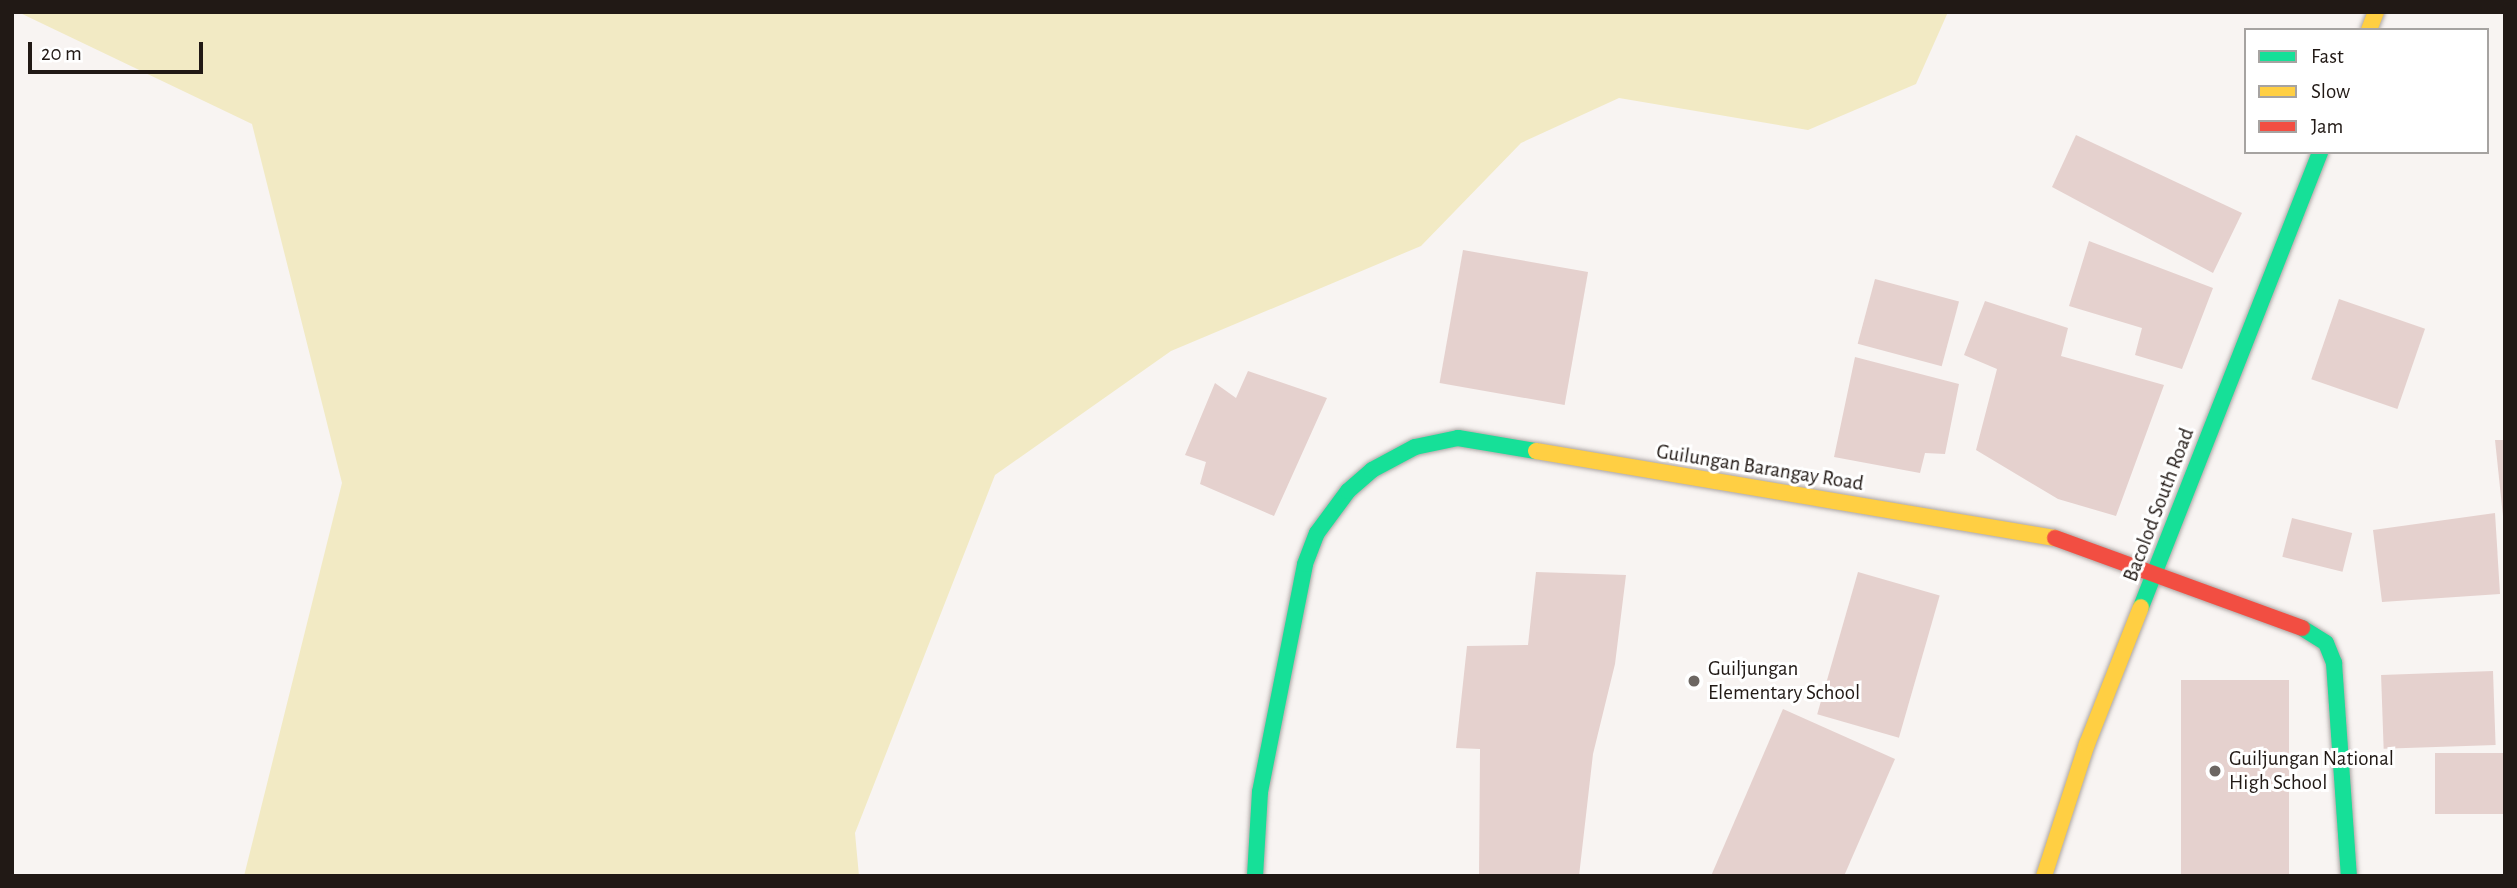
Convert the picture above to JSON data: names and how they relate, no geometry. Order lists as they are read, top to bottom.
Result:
{
  "streets": {
    "main road": ["Guilungan Barangay Road", "Bacolod South Road"]
  },
  "crossings": [
    ["Guilungan Barangay Road", "Bacolod South Road"]
  ],
  "places": ["Guiljungan Elementary School", "Guiljungan National High School"],
  "legend": ["Fast", "Slow", "Jam"],
  "scale_bar": "20 m"
}
